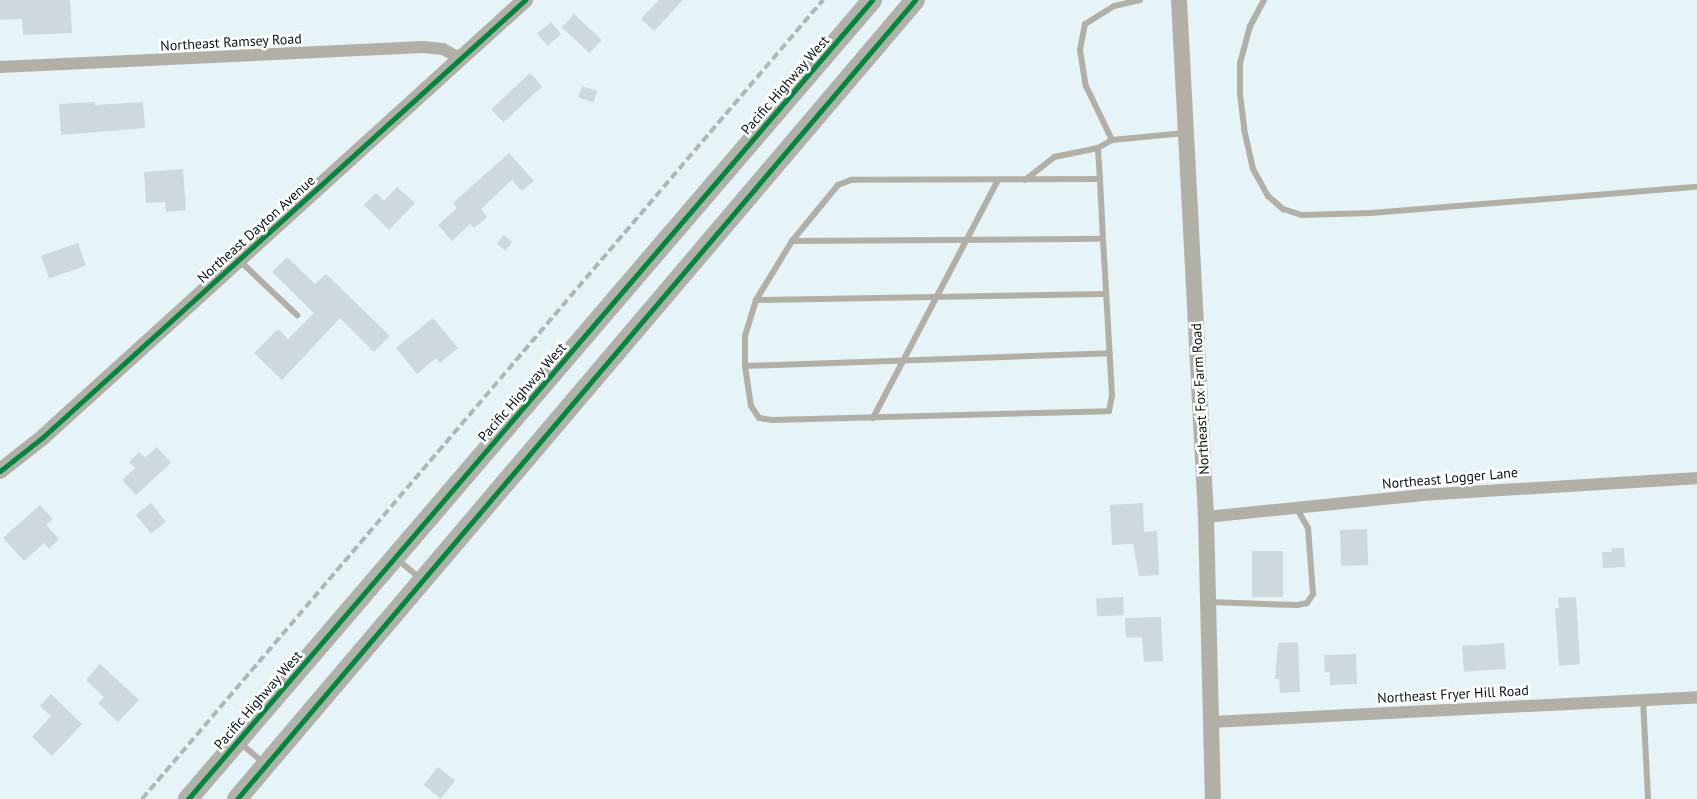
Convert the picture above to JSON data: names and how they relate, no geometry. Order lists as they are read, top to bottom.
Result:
{
  "streets": {
    "main road": ["Pacific Highway West"],
    "street": [
      "Northeast Ramsey Road",
      "Northeast Dayton Avenue",
      "Northeast Fox Farm Road",
      "Northeast Logger Lane",
      "Northeast Fryer Hill Road"
    ]
  },
  "crossings": [
    ["Northeast Ramsey Road", "Northeast Dayton Avenue"],
    ["Northeast Fox Farm Road", "Northeast Logger Lane"],
    ["Northeast Fox Farm Road", "Northeast Fryer Hill Road"]
  ]
}
